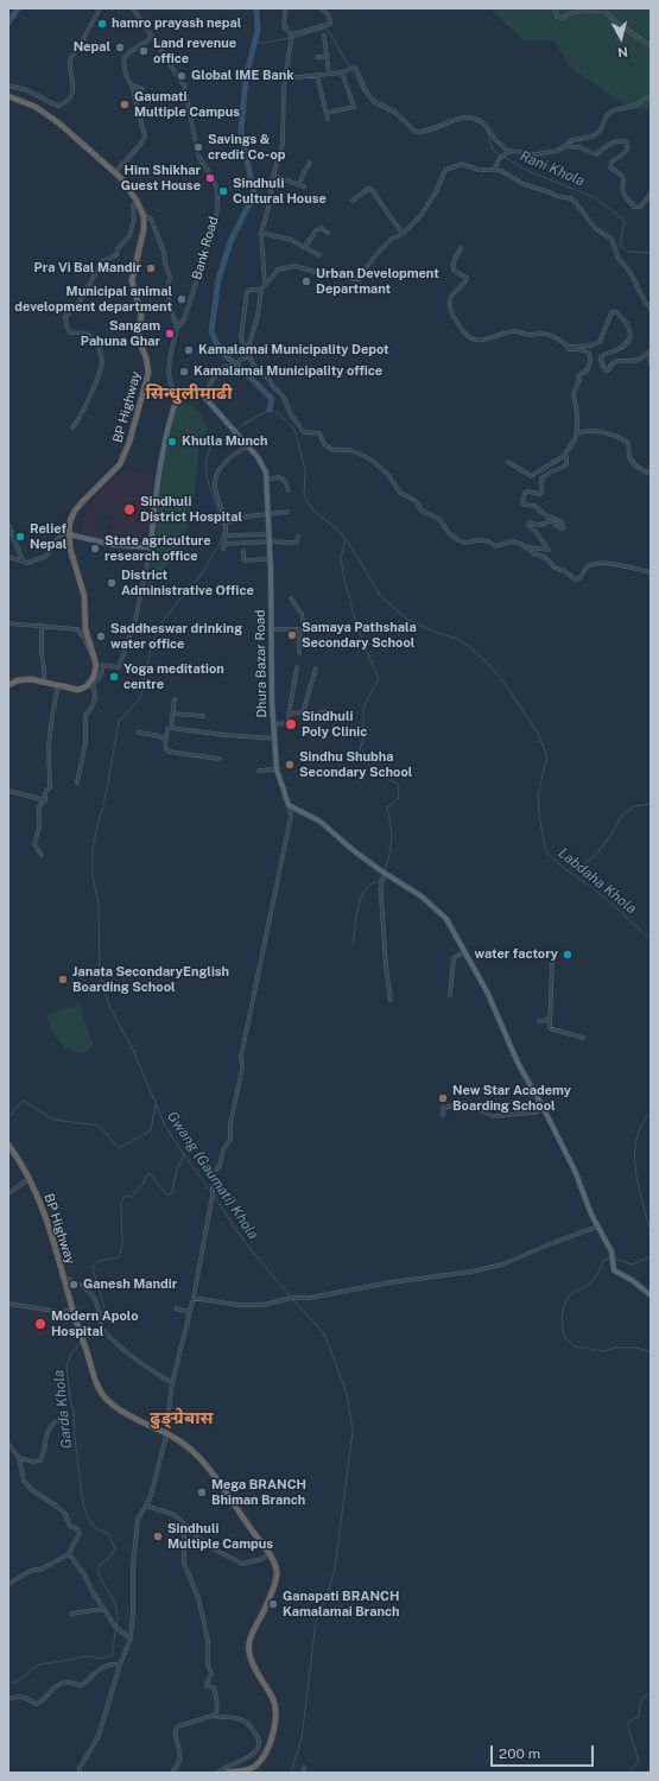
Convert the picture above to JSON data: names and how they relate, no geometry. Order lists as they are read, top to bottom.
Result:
{
  "streets": {
    "highway": ["BP Highway"],
    "main road": ["Dhura Bazar Road"],
    "street": ["Bank Road"]
  },
  "districts": ["सिन्धुलीमाढी", "ढुङ्ग्रेबास"],
  "water": [
    "Rani Khola",
    "Labdaha Khola",
    "Gwang (Gaumati) Khola",
    "Garda Khola"
  ],
  "places": [
    "hamro prayash nepal",
    "Nepal",
    "Land revenue office",
    "Global IME Bank",
    "Gaumati Multiple Campus",
    "Savings & credit Co-op",
    "Him Shikhar Guest House",
    "Sindhuli Cultural House",
    "Pra Vi Bal Mandir",
    "Urban Development Departmant",
    "Municipal animal development department",
    "Sangam Pahuna Ghar",
    "Kamalamai Municipality Depot",
    "Kamalamai Municipality office",
    "Khulla Munch",
    "Sindhuli District Hospital",
    "Relief Nepal",
    "State agriculture research office",
    "District Administrative Office",
    "Samaya Pathshala Secondary School",
    "Saddheswar drinking water office",
    "Yoga meditation centre",
    "Sindhuli Poly Clinic",
    "Sindhu Shubha Secondary School",
    "water factory",
    "Janata SecondaryEnglish Boarding School",
    "New Star Academy Boarding School",
    "Ganesh Mandir",
    "Modern Apolo Hospital",
    "Mega BRANCH Bhiman Branch",
    "Sindhuli Multiple Campus",
    "Ganapati BRANCH Kamalamai Branch"
  ],
  "scale_bar": "200 m",
  "north": "bottom"
}
